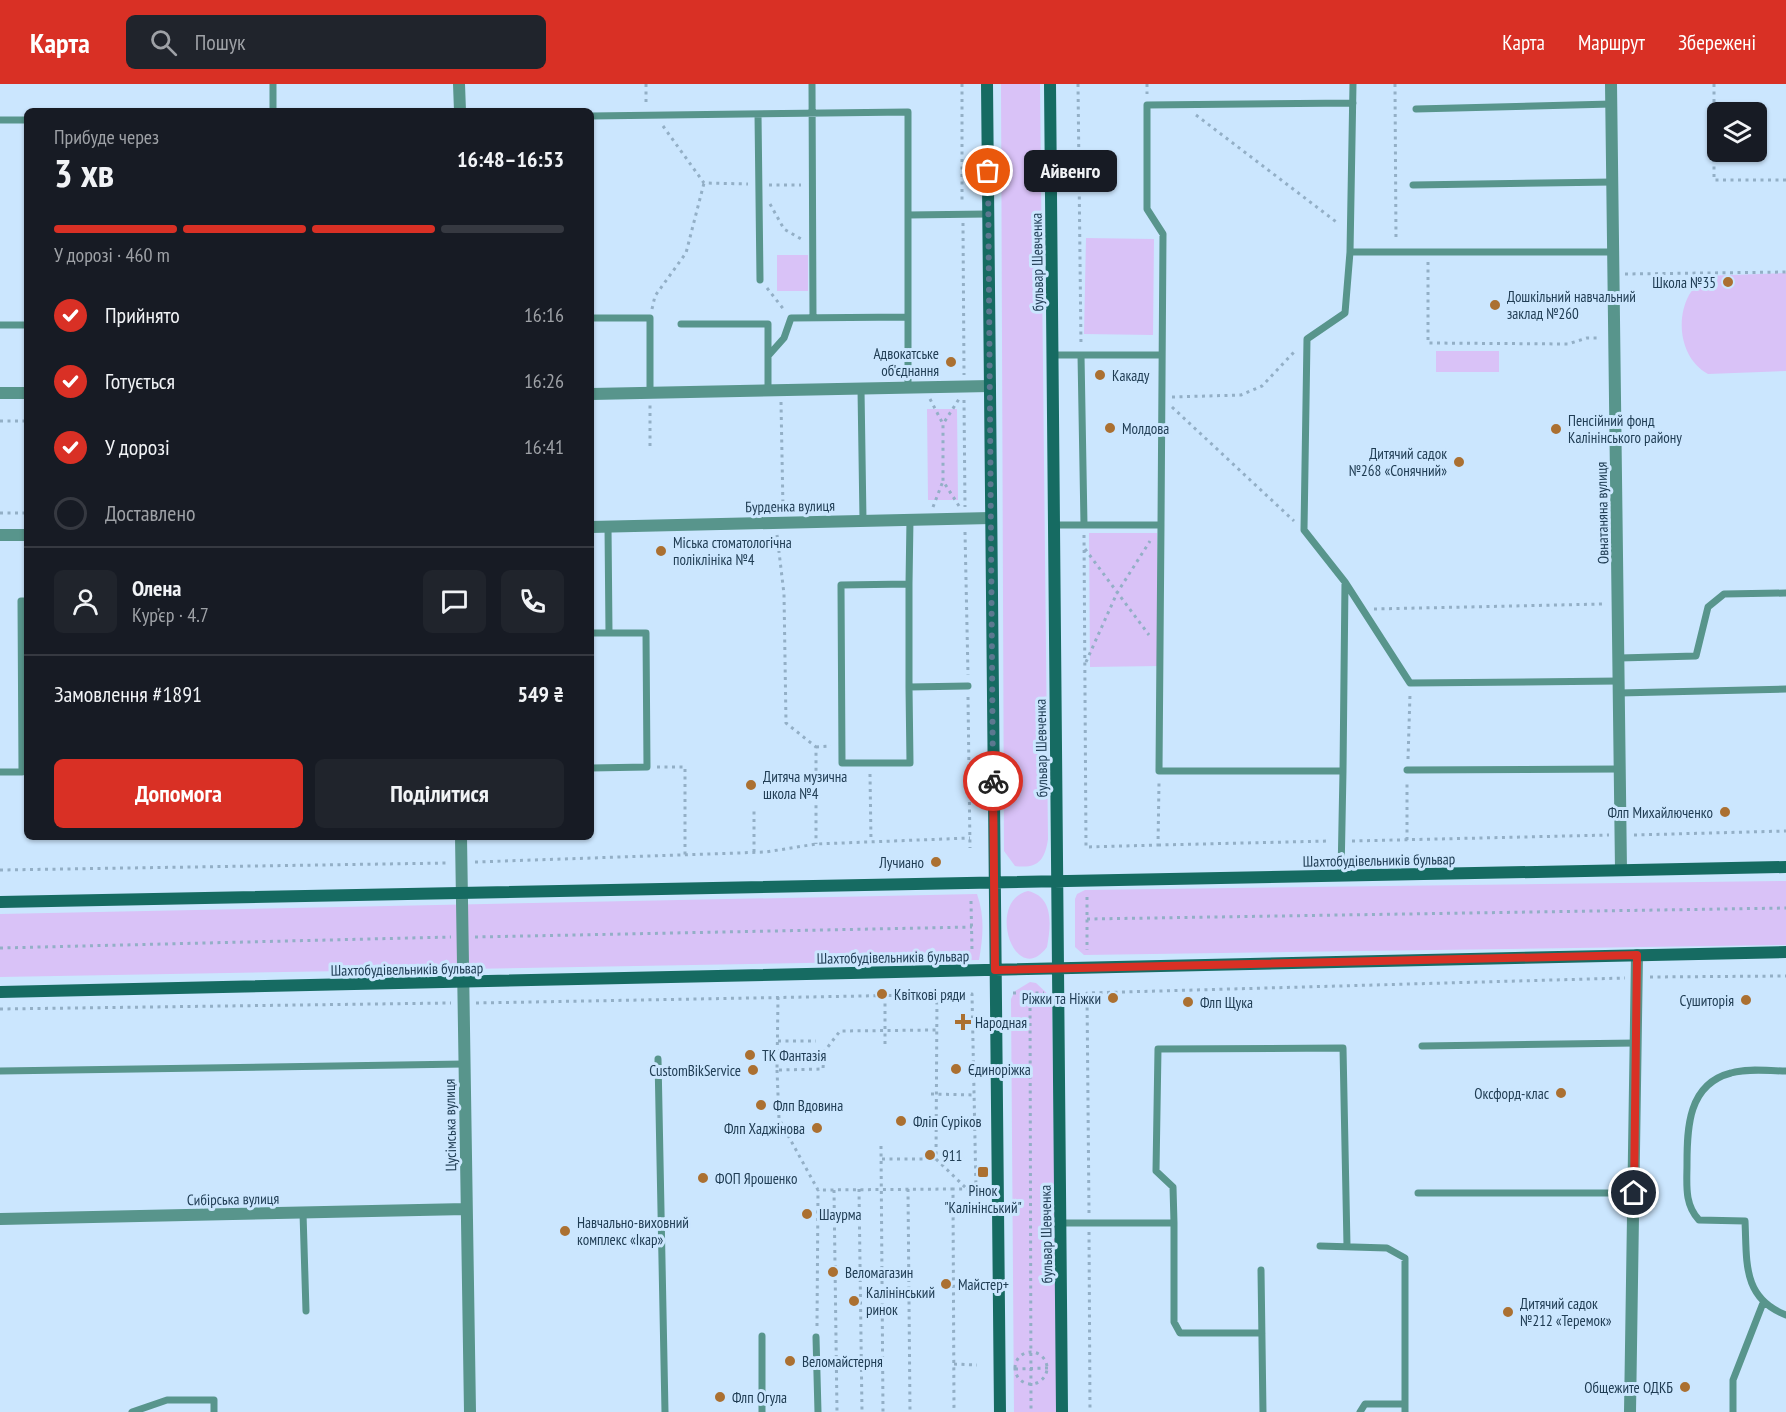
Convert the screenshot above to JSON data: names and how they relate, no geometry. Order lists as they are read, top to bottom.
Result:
{
  "streets": {
    "main road": ["бульвар Шевченка", "Шахтобудівельників бульвар"],
    "street": [
      "Бурденка вулиця",
      "Овнатаняна вулиця",
      "Цусімська вулиця",
      "Сибірська вулиця"
    ]
  },
  "crossings": [
    ["бульвар Шевченка", "Шахтобудівельників бульвар"],
    ["Овнатаняна вулиця", "Шахтобудівельників бульвар"],
    ["Шахтобудівельників бульвар", "Цусімська вулиця"],
    ["Цусімська вулиця", "Сибірська вулиця"]
  ],
  "places": {
    "other": [
      "Айвенго",
      "Школа №35",
      "Дошкільний навчальний заклад №260",
      "Адвокатське об'єднання",
      "Какаду",
      "Молдова",
      "Пенсійний фонд Калінінського району",
      "Дитячий садок №268 «Сонячний»",
      "Міська стоматологічна поліклініка №4",
      "Дитяча музична школа №4",
      "Флп Михайлюченко",
      "Лучиано",
      "Квіткові ряди",
      "Ріжки та Ніжки",
      "Сушиторiя",
      "Флп Щука",
      "ТК Фантазія",
      "Єдиноріжка",
      "CustomBikService",
      "Оксфорд-клас",
      "Флп Вдовина",
      "Фліп Суріков",
      "Флп Хаджінова",
      "911",
      "ФОП Ярошенко",
      "Шаурма",
      "Навчально-виховний комплекс «Ікар»",
      "Веломагазин",
      "Майстер+",
      "Калінінський ринок",
      "Дитячий садок №212 «Теремок»",
      "Веломайстерня",
      "Общежите ОДКБ",
      "Флп Огула"
    ],
    "health": ["Народная"],
    "transit": ["Рінок \"Калінінський\""]
  },
  "page": {
    "header": "Карта",
    "search": "Пошук",
    "nav": ["Карта", "Маршрут", "Збережені"],
    "heading": ["3 хв", "Прибуде через", "16:48–16:53"],
    "panel": [
      "Олена",
      "Кур’єр · 4.7",
      "Замовлення #1891",
      "549 ₴"
    ],
    "bubble": "Айвенго",
    "bar": "У дорозі · 460 m",
    "list": [
      ["Прийнято", "16:16"],
      ["Готується", "16:26"],
      ["У дорозі", "16:41"],
      "Доставлено"
    ],
    "buttons": ["Допомога", "Поділитися"]
  }
}
